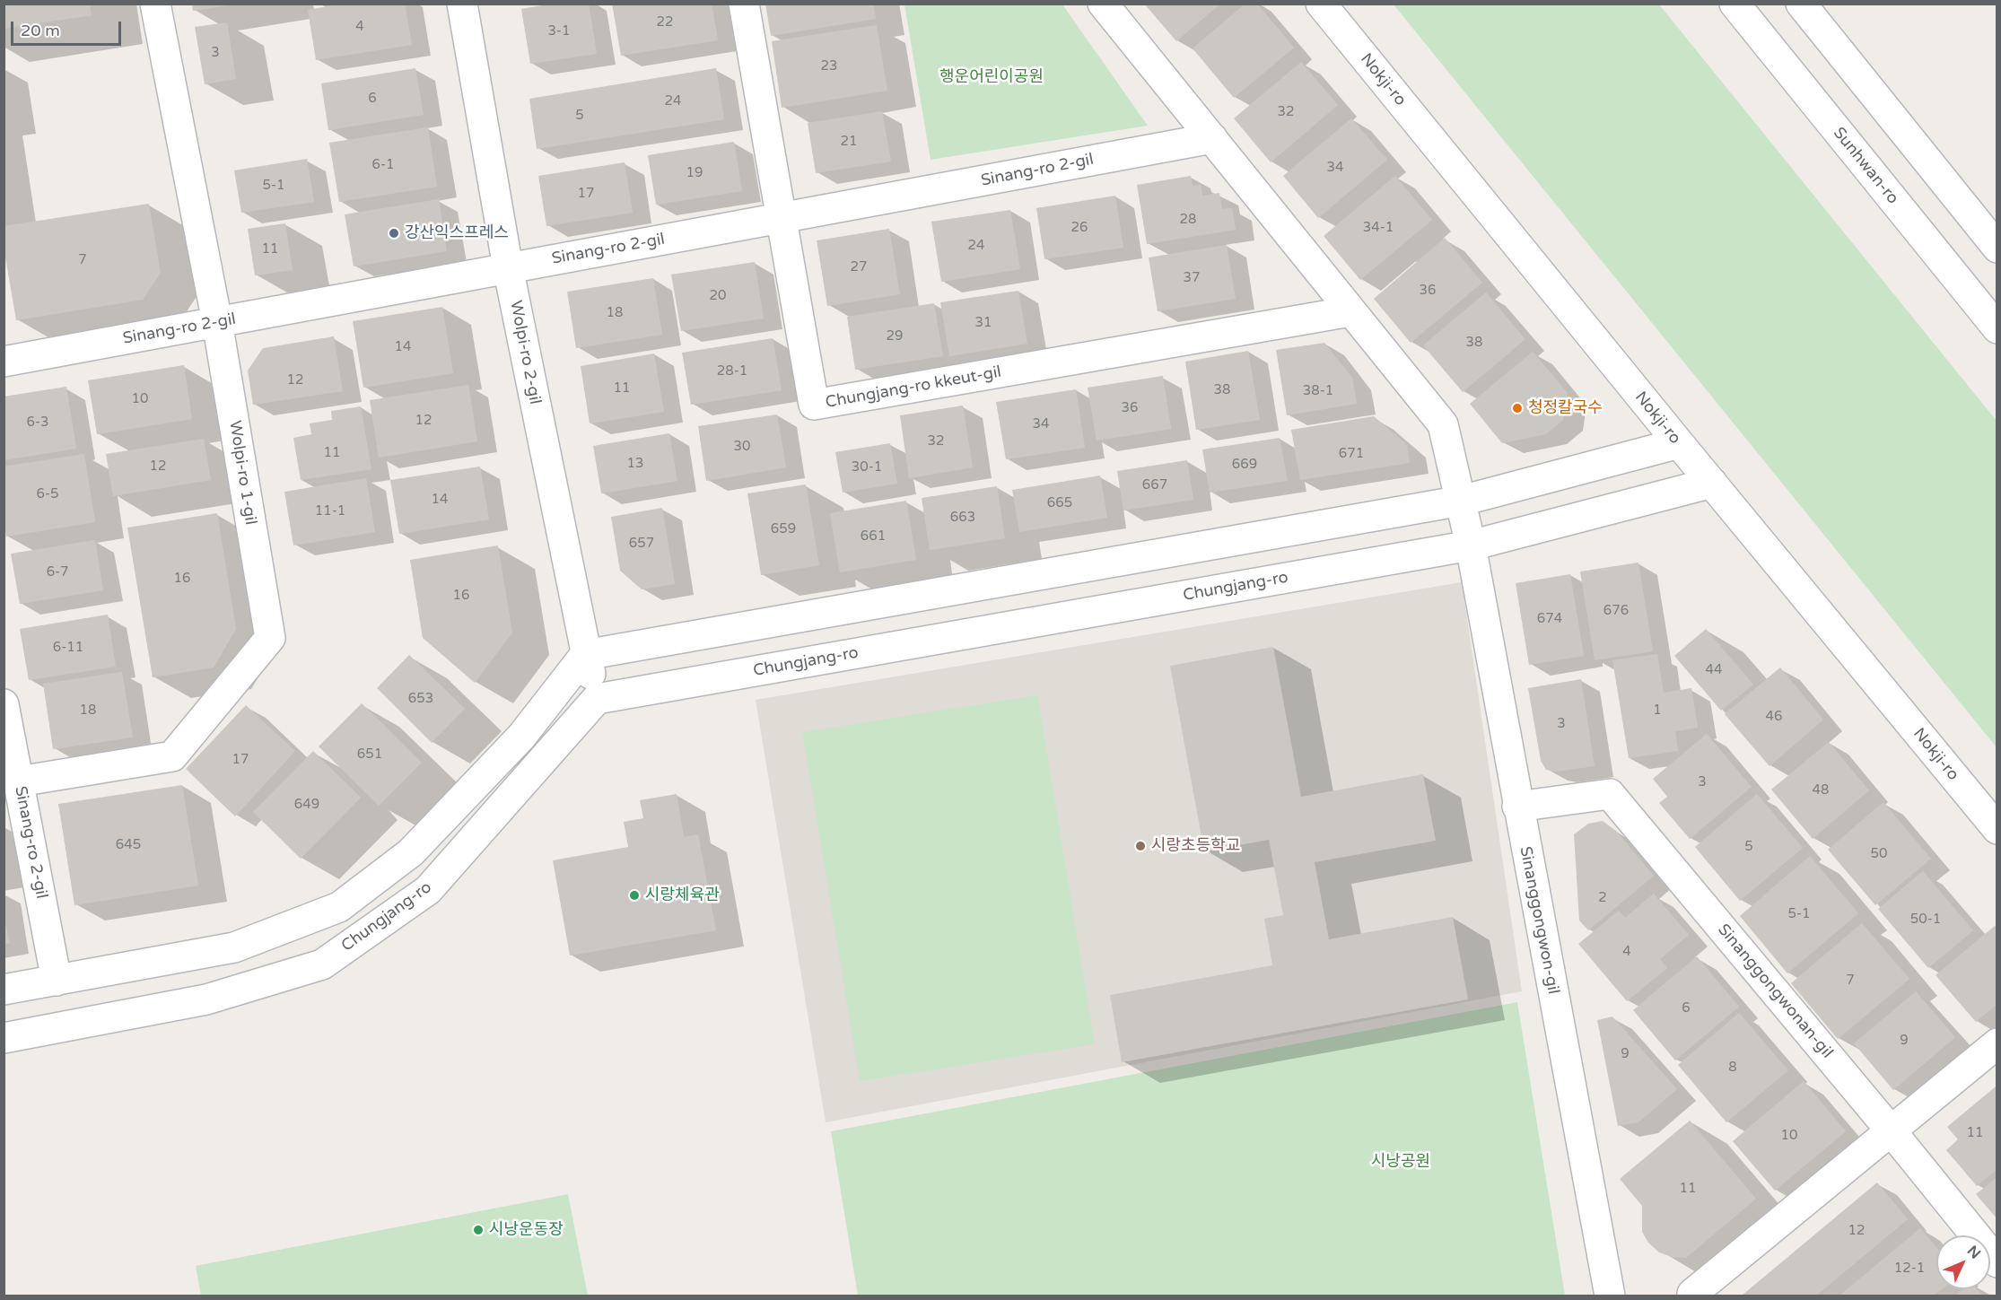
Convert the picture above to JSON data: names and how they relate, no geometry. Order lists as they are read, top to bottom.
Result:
{
  "streets": {
    "street": [
      "Nokji-ro",
      "Sunhwan-ro",
      "Sinang-ro 2-gil",
      "Wolpi-ro 2-gil",
      "Chungjang-ro kkeut-gil",
      "Wolpi-ro 1-gil",
      "Chungjang-ro",
      "Sinanggongwon-gil",
      "Sinanggongwonan-gil"
    ]
  },
  "crossings": [
    ["Nokji-ro", "Chungjang-ro"],
    ["Sinang-ro 2-gil", "Wolpi-ro 2-gil"],
    ["Sinang-ro 2-gil", "Chungjang-ro kkeut-gil"],
    ["Sinang-ro 2-gil", "Wolpi-ro 1-gil"],
    ["Wolpi-ro 2-gil", "Chungjang-ro"],
    ["Chungjang-ro", "Sinanggongwon-gil"],
    ["Sinanggongwon-gil", "Sinanggongwonan-gil"]
  ],
  "parks": ["행운어린이공원", "시낭공원"],
  "places": [
    "강산익스프레스",
    "청정칼국수",
    "시랑초등학교",
    "시랑체육관",
    "시낭운동장"
  ],
  "house_numbers": [
    "22",
    "4",
    "3-1",
    "3",
    "23",
    "6",
    "24",
    "32",
    "5",
    "21",
    "6-1",
    "34",
    "19",
    "5-1",
    "17",
    "28",
    "26",
    "34-1",
    "24",
    "11",
    "7",
    "27",
    "37",
    "36",
    "20",
    "18",
    "31",
    "29",
    "38",
    "14",
    "28-1",
    "12",
    "11",
    "38",
    "38-1",
    "10",
    "36",
    "12",
    "6-3",
    "34",
    "32",
    "30",
    "11",
    "671",
    "13",
    "669",
    "12",
    "30-1",
    "667",
    "6-5",
    "14",
    "665",
    "11-1",
    "663",
    "659",
    "661",
    "657",
    "6-7",
    "16",
    "16",
    "676",
    "674",
    "6-11",
    "44",
    "653",
    "18",
    "1",
    "46",
    "3",
    "651",
    "17",
    "3",
    "48",
    "649",
    "645",
    "5",
    "50",
    "2",
    "5-1",
    "50-1",
    "4",
    "7",
    "6",
    "9",
    "9",
    "8",
    "11",
    "10",
    "11",
    "12",
    "12-1"
  ],
  "scale_bar": "20 m",
  "north": "top right"
}
